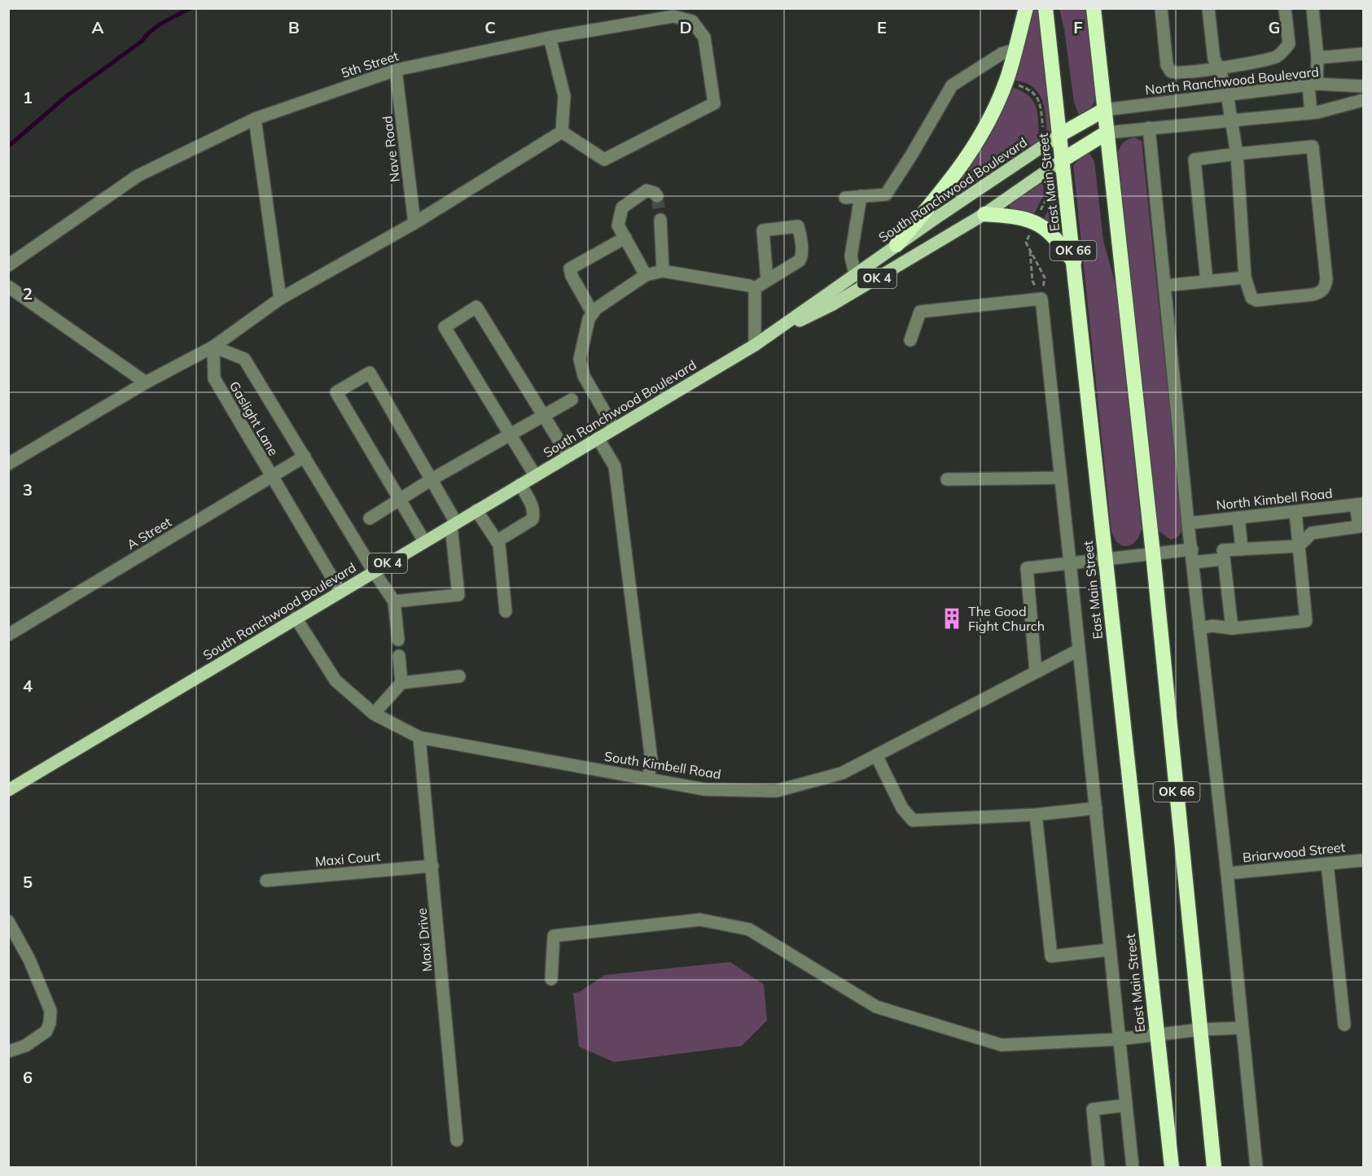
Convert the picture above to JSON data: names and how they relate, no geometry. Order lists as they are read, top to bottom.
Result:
{
  "streets": {
    "highway": ["East Main Street", "OK 66", "OK 4"],
    "main road": ["South Ranchwood Boulevard"],
    "street": [
      "5th Street",
      "North Ranchwood Boulevard",
      "Nave Road",
      "Gaslight Lane",
      "North Kimbell Road",
      "A Street",
      "South Kimbell Road",
      "Briarwood Street",
      "Maxi Court",
      "Maxi Drive"
    ]
  },
  "crossings": [
    ["5th Street", "Nave Road"],
    ["East Main Street", "South Ranchwood Boulevard"],
    ["East Main Street", "OK 4"],
    ["East Main Street", "South Kimbell Road"],
    ["South Ranchwood Boulevard", "OK 4"],
    ["South Ranchwood Boulevard", "Gaslight Lane"],
    ["South Ranchwood Boulevard", "South Kimbell Road"],
    ["OK 66", "OK 4"],
    ["Gaslight Lane", "A Street"],
    ["South Kimbell Road", "Maxi Drive"],
    ["Maxi Court", "Maxi Drive"]
  ],
  "places": {
    "building": ["The Good Fight Church"]
  },
  "grid": {
    "columns": [
      "A",
      "B",
      "C",
      "D",
      "E",
      "F",
      "G"
    ],
    "rows": [
      "1",
      "2",
      "3",
      "4",
      "5",
      "6"
    ]
  }
}
